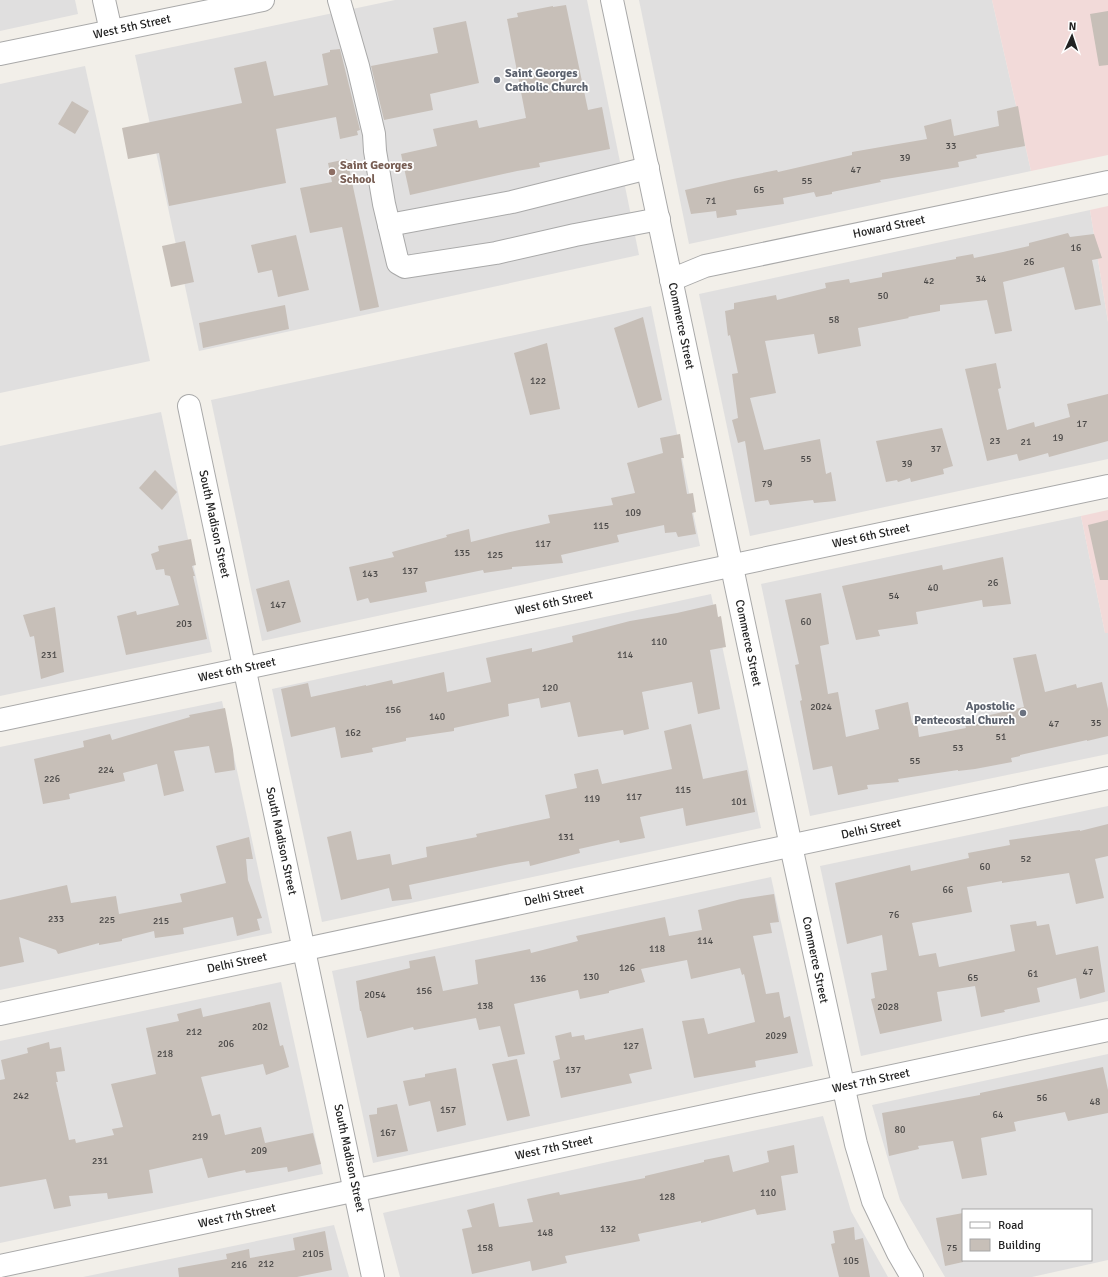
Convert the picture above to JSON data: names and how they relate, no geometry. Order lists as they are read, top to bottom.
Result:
{
  "streets": {
    "street": [
      "West 5th Street",
      "Howard Street",
      "Commerce Street",
      "South Madison Street",
      "West 6th Street",
      "Delhi Street",
      "West 7th Street"
    ]
  },
  "crossings": [
    ["Howard Street", "Commerce Street"],
    ["Commerce Street", "West 6th Street"],
    ["Commerce Street", "Delhi Street"],
    ["Commerce Street", "West 7th Street"],
    ["South Madison Street", "West 6th Street"],
    ["South Madison Street", "Delhi Street"],
    ["South Madison Street", "West 7th Street"]
  ],
  "places": ["Saint Georges Catholic Church", "Saint Georges School", "Apostolic Pentecostal Church"],
  "house_numbers": [
    "33",
    "39",
    "47",
    "55",
    "65",
    "71",
    "16",
    "26",
    "34",
    "42",
    "50",
    "58",
    "122",
    "17",
    "19",
    "23",
    "21",
    "37",
    "55",
    "39",
    "79",
    "109",
    "115",
    "117",
    "135",
    "125",
    "137",
    "143",
    "26",
    "40",
    "54",
    "147",
    "60",
    "203",
    "110",
    "231",
    "114",
    "120",
    "2024",
    "156",
    "140",
    "35",
    "47",
    "162",
    "51",
    "53",
    "55",
    "224",
    "226",
    "115",
    "117",
    "119",
    "101",
    "131",
    "52",
    "60",
    "66",
    "76",
    "233",
    "225",
    "215",
    "114",
    "118",
    "126",
    "47",
    "61",
    "130",
    "65",
    "136",
    "156",
    "2054",
    "138",
    "2028",
    "202",
    "212",
    "2029",
    "206",
    "127",
    "218",
    "137",
    "242",
    "56",
    "48",
    "157",
    "64",
    "80",
    "167",
    "219",
    "209",
    "231",
    "110",
    "128",
    "132",
    "148",
    "158",
    "75",
    "2105",
    "105",
    "212",
    "216"
  ],
  "legend": ["Road", "Building"],
  "north": "top"
}
